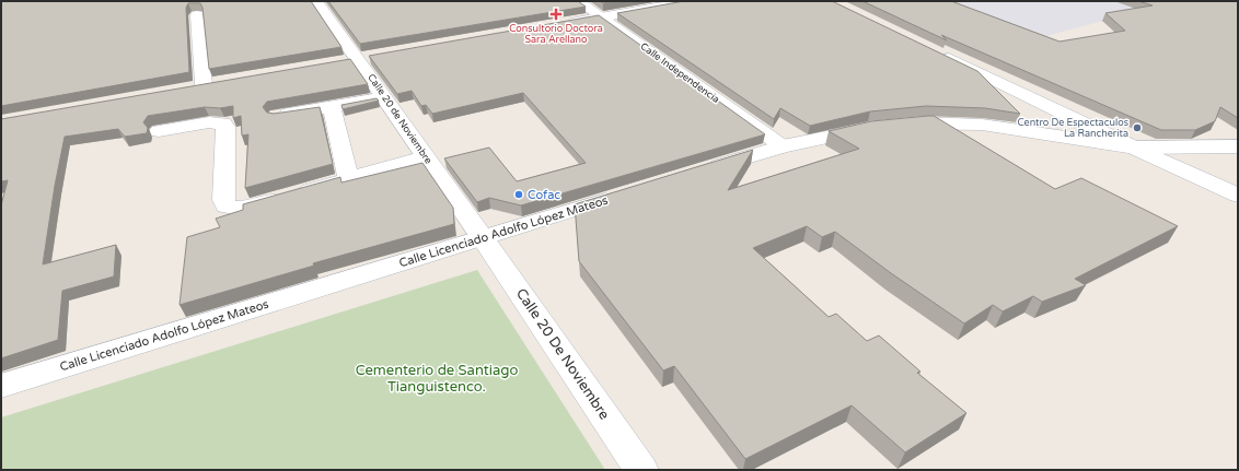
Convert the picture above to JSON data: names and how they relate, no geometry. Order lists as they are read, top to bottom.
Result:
{
  "streets": {
    "street": [
      "Calle Independencia",
      "Calle 20 de Noviembre",
      "Calle Licenciado Adolfo López Mateos",
      "Calle 20 De Noviembre"
    ]
  },
  "crossings": [
    ["Calle 20 de Noviembre", "Calle Licenciado Adolfo López Mateos"],
    ["Calle 20 de Noviembre", "Calle 20 De Noviembre"],
    ["Calle Licenciado Adolfo López Mateos", "Calle 20 De Noviembre"]
  ],
  "parks": ["Cementerio de Santiago Tianguistenco."],
  "places": {
    "health": ["Consultorio Doctora Sara Arellano"],
    "other": ["Centro De Espectaculos La Rancherita", "Cofac"]
  }
}
